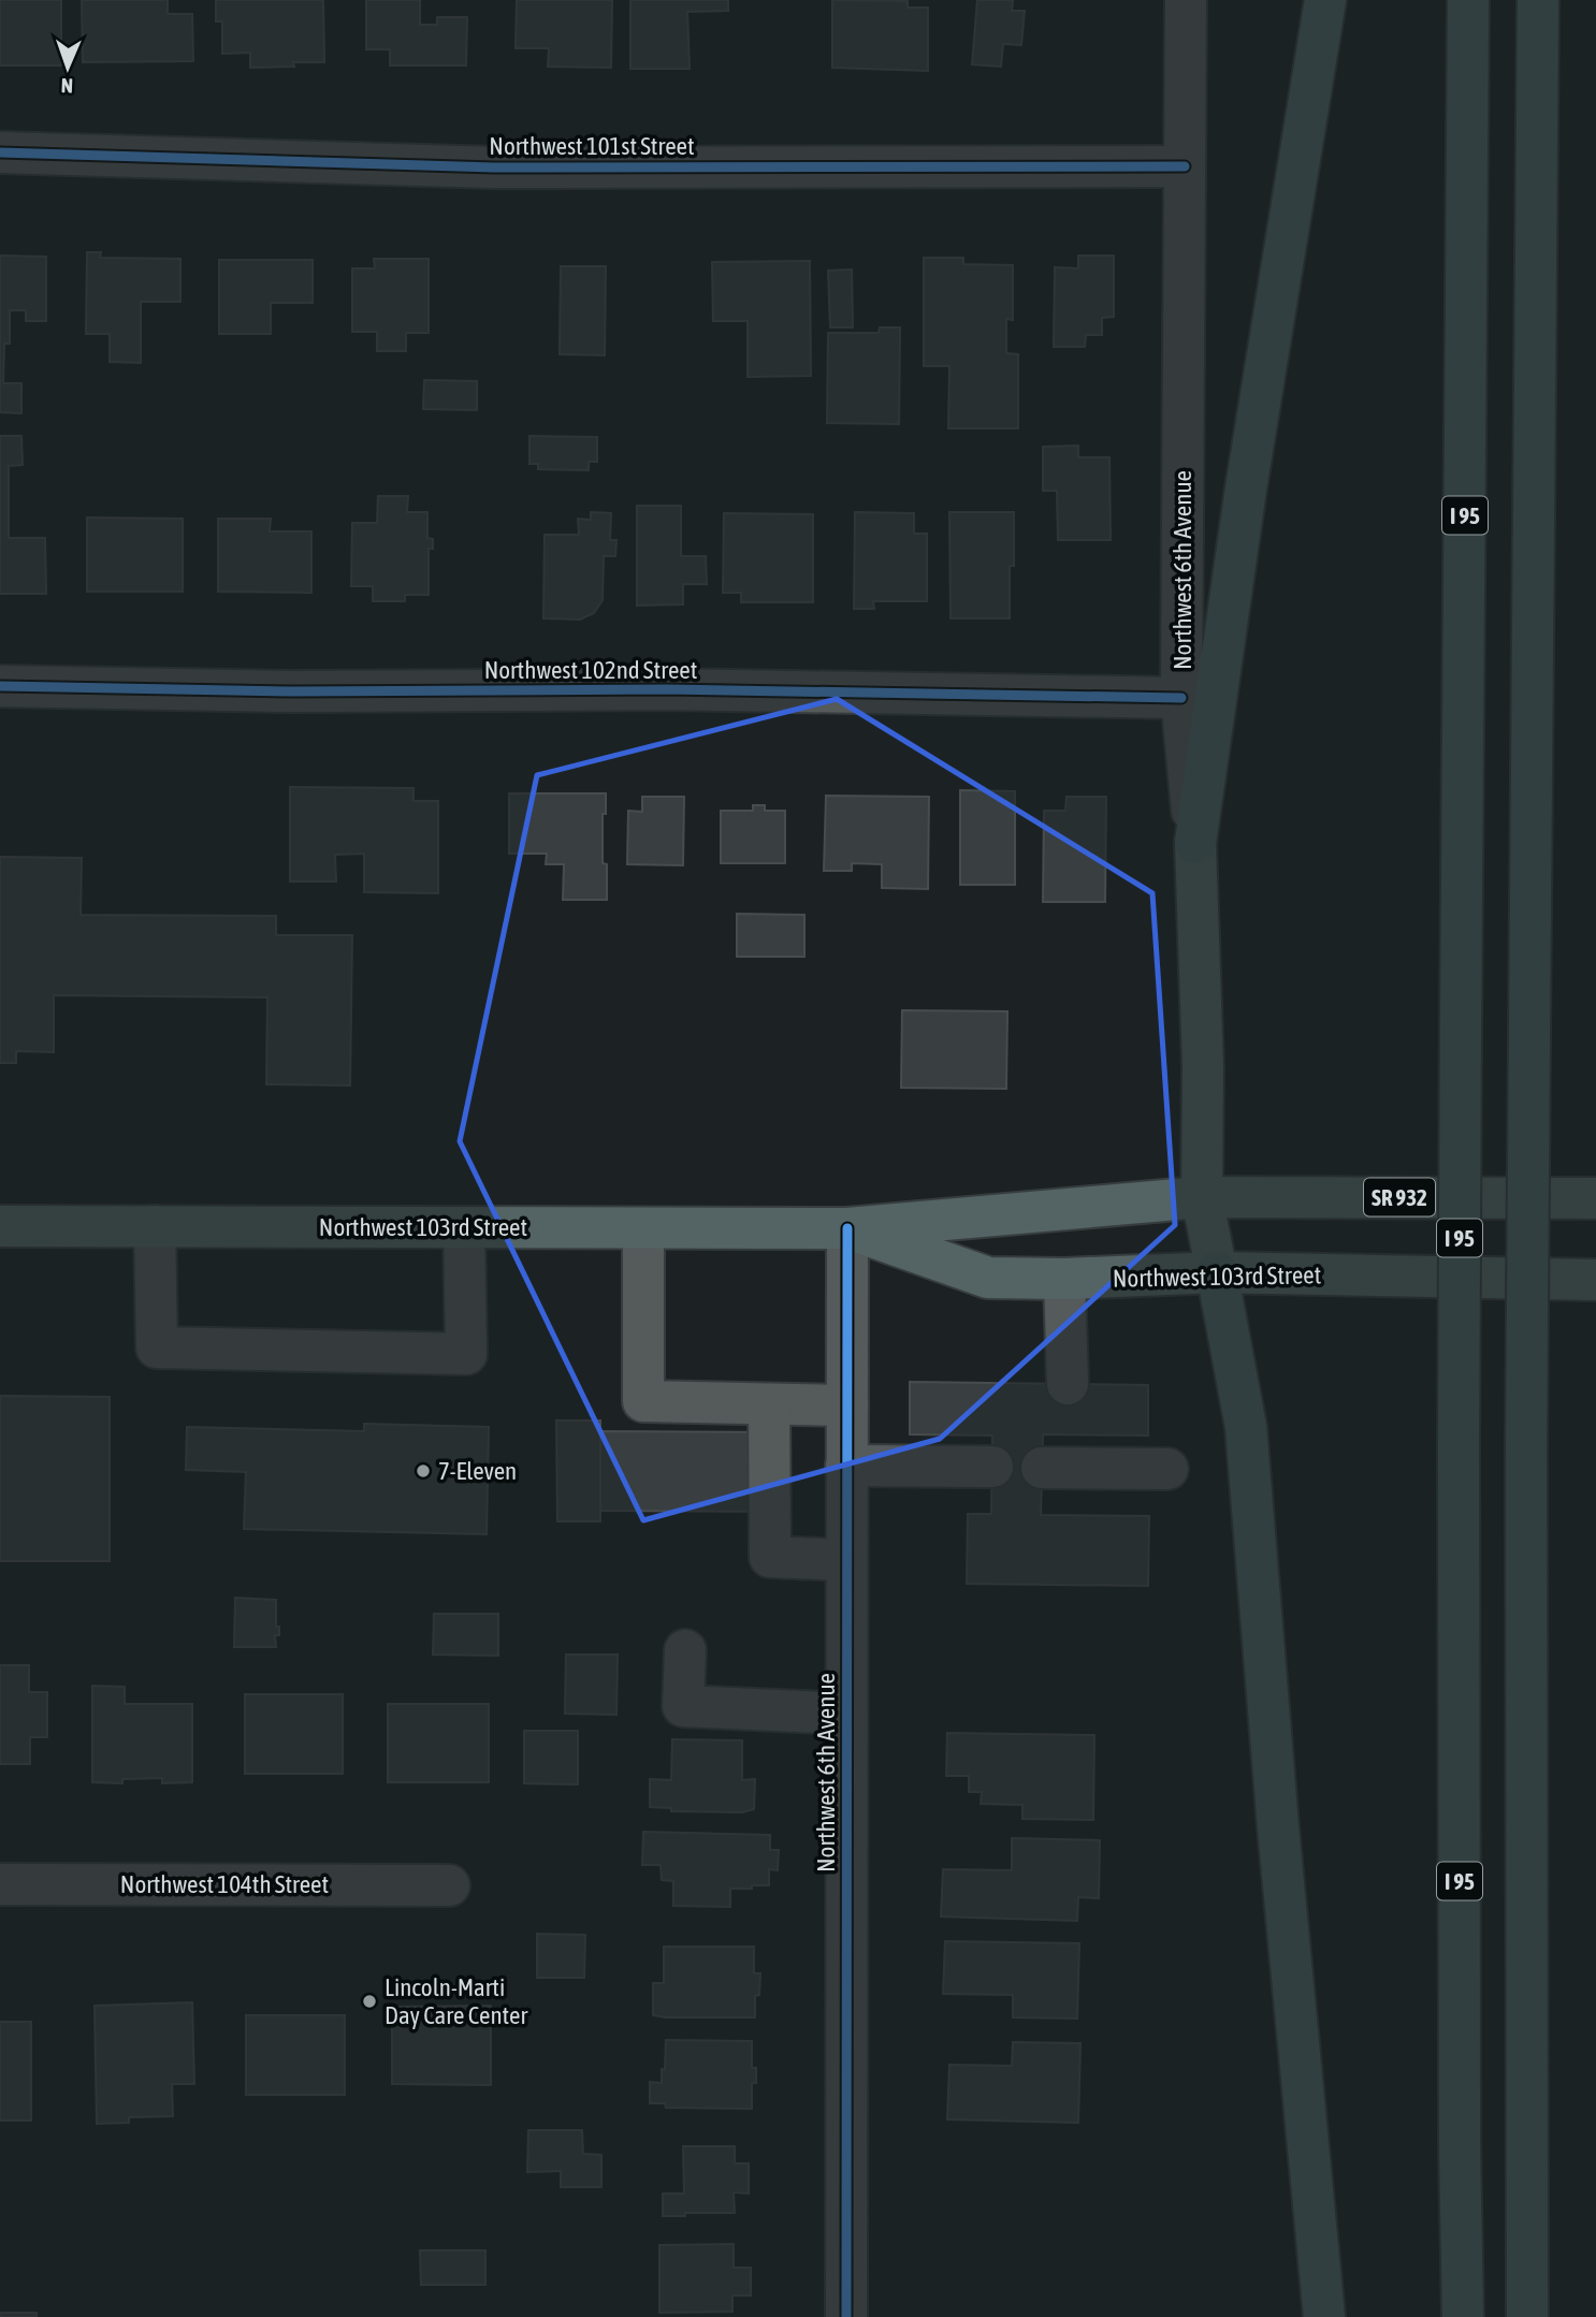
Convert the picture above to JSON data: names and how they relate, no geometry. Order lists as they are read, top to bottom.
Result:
{
  "streets": {
    "highway": ["I 95"],
    "main road": ["Northwest 6th Avenue", "SR 932", "Northwest 103rd Street"],
    "street": ["Northwest 101st Street", "Northwest 102nd Street", "Northwest 104th Street"]
  },
  "crossings": [
    ["Northwest 101st Street", "Northwest 6th Avenue"],
    ["Northwest 6th Avenue", "Northwest 102nd Street"],
    ["Northwest 6th Avenue", "Northwest 103rd Street"]
  ],
  "places": ["7-Eleven", "Lincoln-Marti Day Care Center"],
  "north": "bottom"
}
